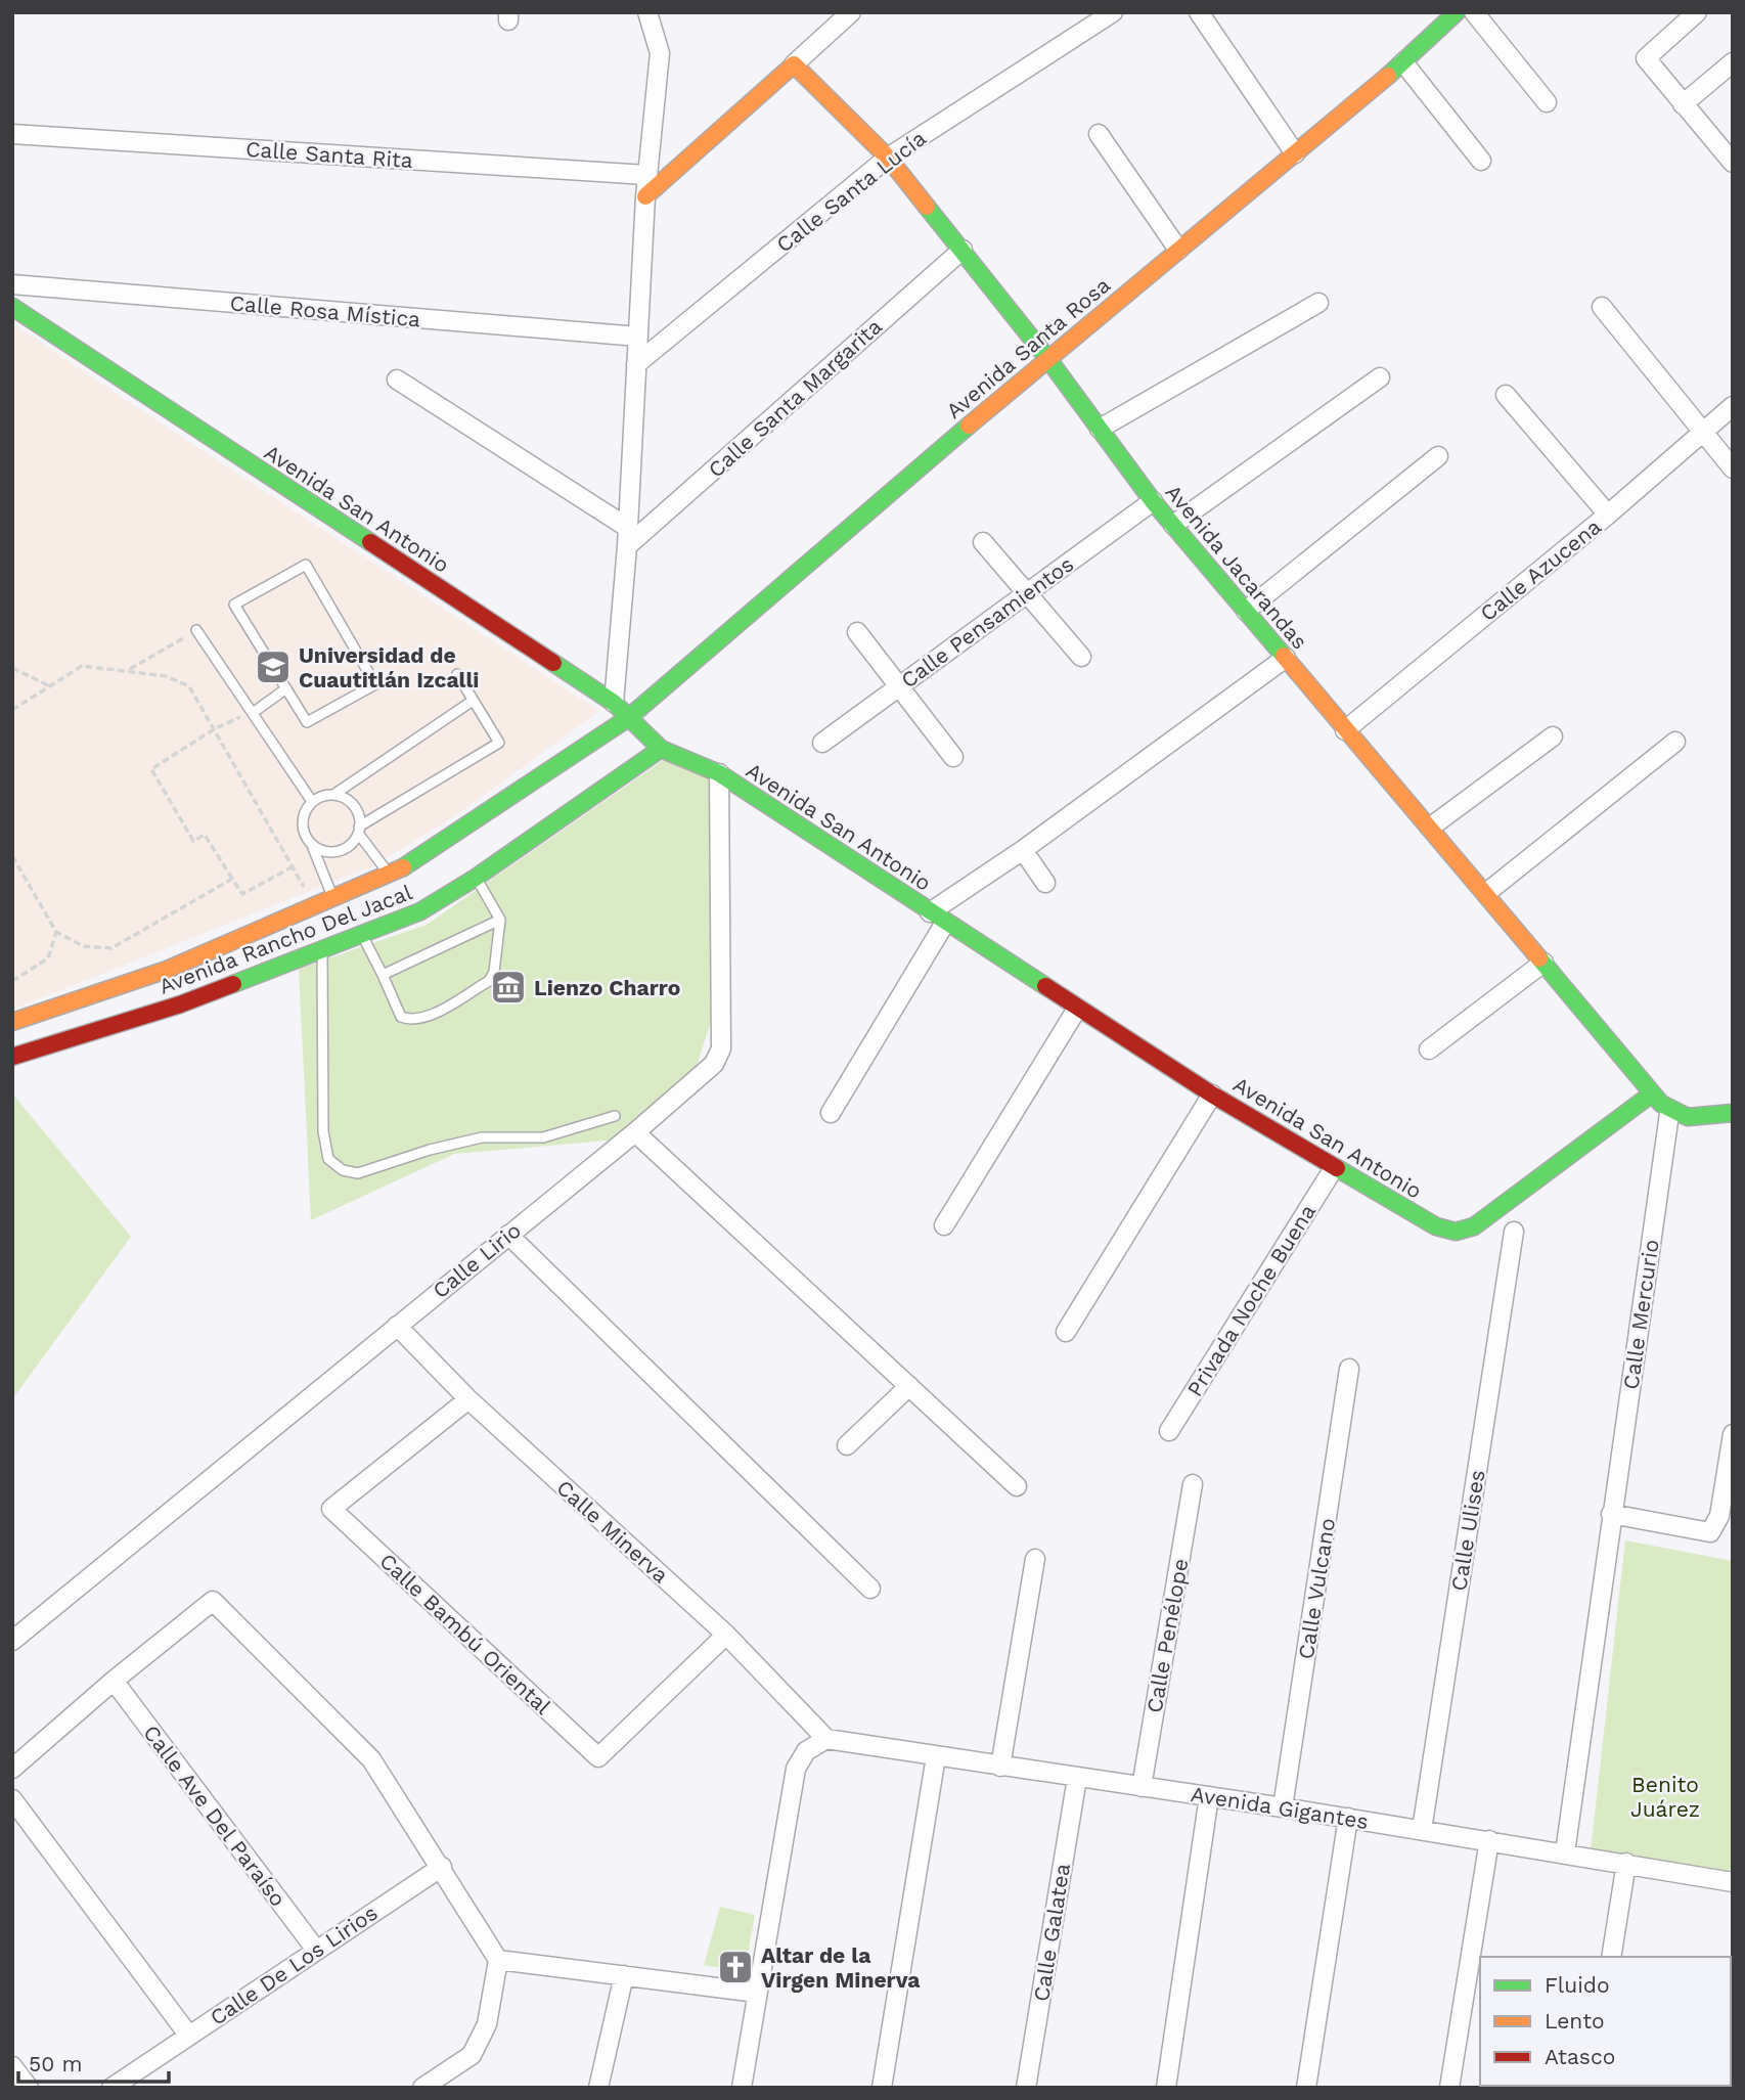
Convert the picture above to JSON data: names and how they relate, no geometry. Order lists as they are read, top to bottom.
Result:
{
  "streets": {
    "street": [
      "Calle Santa Rita",
      "Calle Santa Lucía",
      "Calle Rosa Mística",
      "Avenida Santa Rosa",
      "Calle Santa Margarita",
      "Avenida San Antonio",
      "Avenida Jacarandas",
      "Calle Azucena",
      "Calle Pensamientos",
      "Avenida Rancho Del Jacal",
      "Calle Lirio",
      "Privada Noche Buena",
      "Calle Mercurio",
      "Calle Ulises",
      "Calle Minerva",
      "Calle Vulcano",
      "Calle Bambú Oriental",
      "Calle Penélope",
      "Avenida Gigantes",
      "Calle Ave Del Paraíso",
      "Calle Galatea",
      "Calle De Los Lirios"
    ]
  },
  "crossings": [
    ["Calle Santa Lucía", "Avenida Jacarandas"],
    ["Avenida Santa Rosa", "Avenida San Antonio"],
    ["Avenida Santa Rosa", "Avenida Jacarandas"],
    ["Avenida Santa Rosa", "Avenida Rancho Del Jacal"],
    ["Calle Santa Margarita", "Avenida Jacarandas"],
    ["Avenida San Antonio", "Avenida Jacarandas"],
    ["Avenida San Antonio", "Avenida Rancho Del Jacal"],
    ["Avenida San Antonio", "Calle Lirio"],
    ["Avenida San Antonio", "Privada Noche Buena"],
    ["Avenida Jacarandas", "Calle Azucena"],
    ["Avenida Jacarandas", "Calle Pensamientos"],
    ["Avenida Jacarandas", "Calle Mercurio"],
    ["Calle Lirio", "Calle Minerva"],
    ["Calle Mercurio", "Avenida Gigantes"],
    ["Calle Ulises", "Avenida Gigantes"],
    ["Calle Minerva", "Calle Bambú Oriental"],
    ["Calle Minerva", "Avenida Gigantes"],
    ["Calle Vulcano", "Avenida Gigantes"],
    ["Calle Penélope", "Avenida Gigantes"],
    ["Avenida Gigantes", "Calle Galatea"],
    ["Calle Ave Del Paraíso", "Calle De Los Lirios"]
  ],
  "parks": ["Benito Juárez"],
  "places": {
    "school or university": ["Universidad de Cuautitlán Izcalli"],
    "museum": ["Lienzo Charro"],
    "church": ["Altar de la Virgen Minerva"]
  },
  "legend": ["Fluido", "Lento", "Atasco"],
  "scale_bar": "50 m"
}
